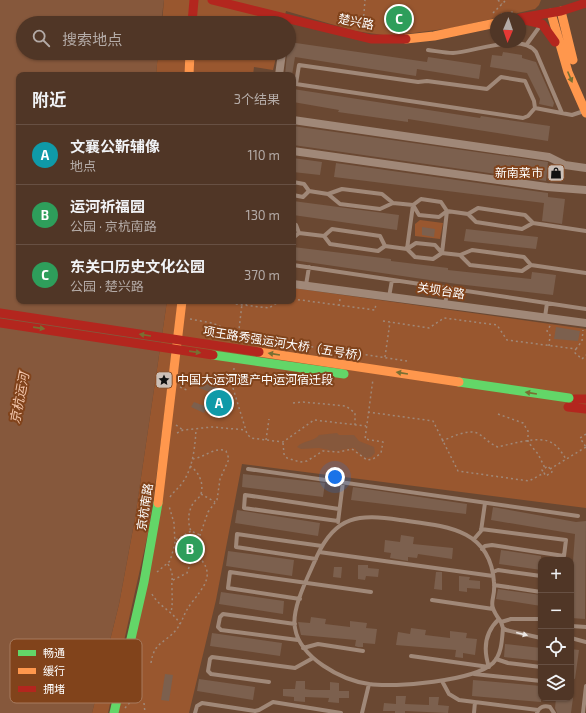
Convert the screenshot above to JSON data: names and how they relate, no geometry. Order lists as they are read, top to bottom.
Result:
{
  "streets": {
    "main road": ["楚兴路", "项王路秀强运河大桥（五号桥）", "京杭南路"],
    "street": ["关坝台路"]
  },
  "water": ["京杭运河"],
  "places": {
    "shop": ["新南菜市"],
    "place": ["中国大运河遗产中运河宿迁段"]
  },
  "legend": ["畅通", "缓行", "拥堵"],
  "north": "bottom",
  "page": {
    "pins": ["C", "A", "B"],
    "search": "搜索地点",
    "heading": ["附近", "3个结果"],
    "list": [
      {
        "mark": "A",
        "name": "文襄公靳辅像",
        "note": "地点",
        "value": "110 m"
      },
      {
        "mark": "B",
        "name": "运河祈福园",
        "note": "公园 · 京杭南路",
        "value": "130 m"
      },
      {
        "mark": "C",
        "name": "东关口历史文化公园",
        "note": "公园 · 楚兴路",
        "value": "370 m"
      }
    ],
    "map_buttons": ["+", "−"]
  }
}
